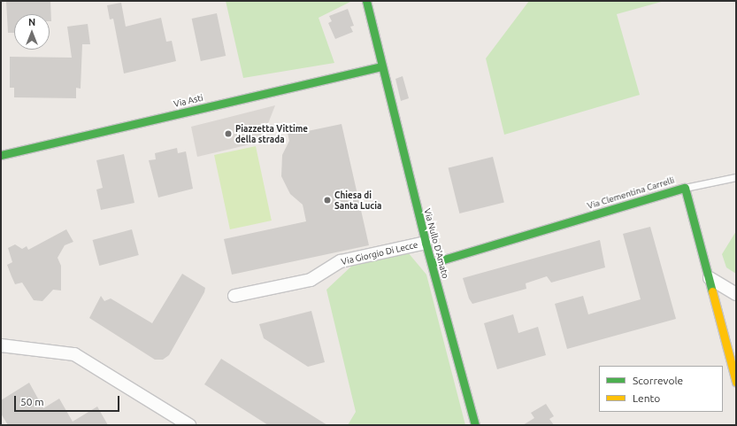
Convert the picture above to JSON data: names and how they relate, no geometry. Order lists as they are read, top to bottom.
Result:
{
  "streets": {
    "street": [
      "Via Asti",
      "Via Clementina Carrelli",
      "Via Nullo D'Amato",
      "Via Giorgio Di Lecce"
    ]
  },
  "crossings": [
    ["Via Asti", "Via Nullo D'Amato"],
    ["Via Clementina Carrelli", "Via Nullo D'Amato"],
    ["Via Nullo D'Amato", "Via Giorgio Di Lecce"]
  ],
  "places": ["Piazzetta Vittime della strada", "Chiesa di Santa Lucia"],
  "legend": ["Scorrevole", "Lento"],
  "scale_bar": "50 m",
  "north": "top"
}
